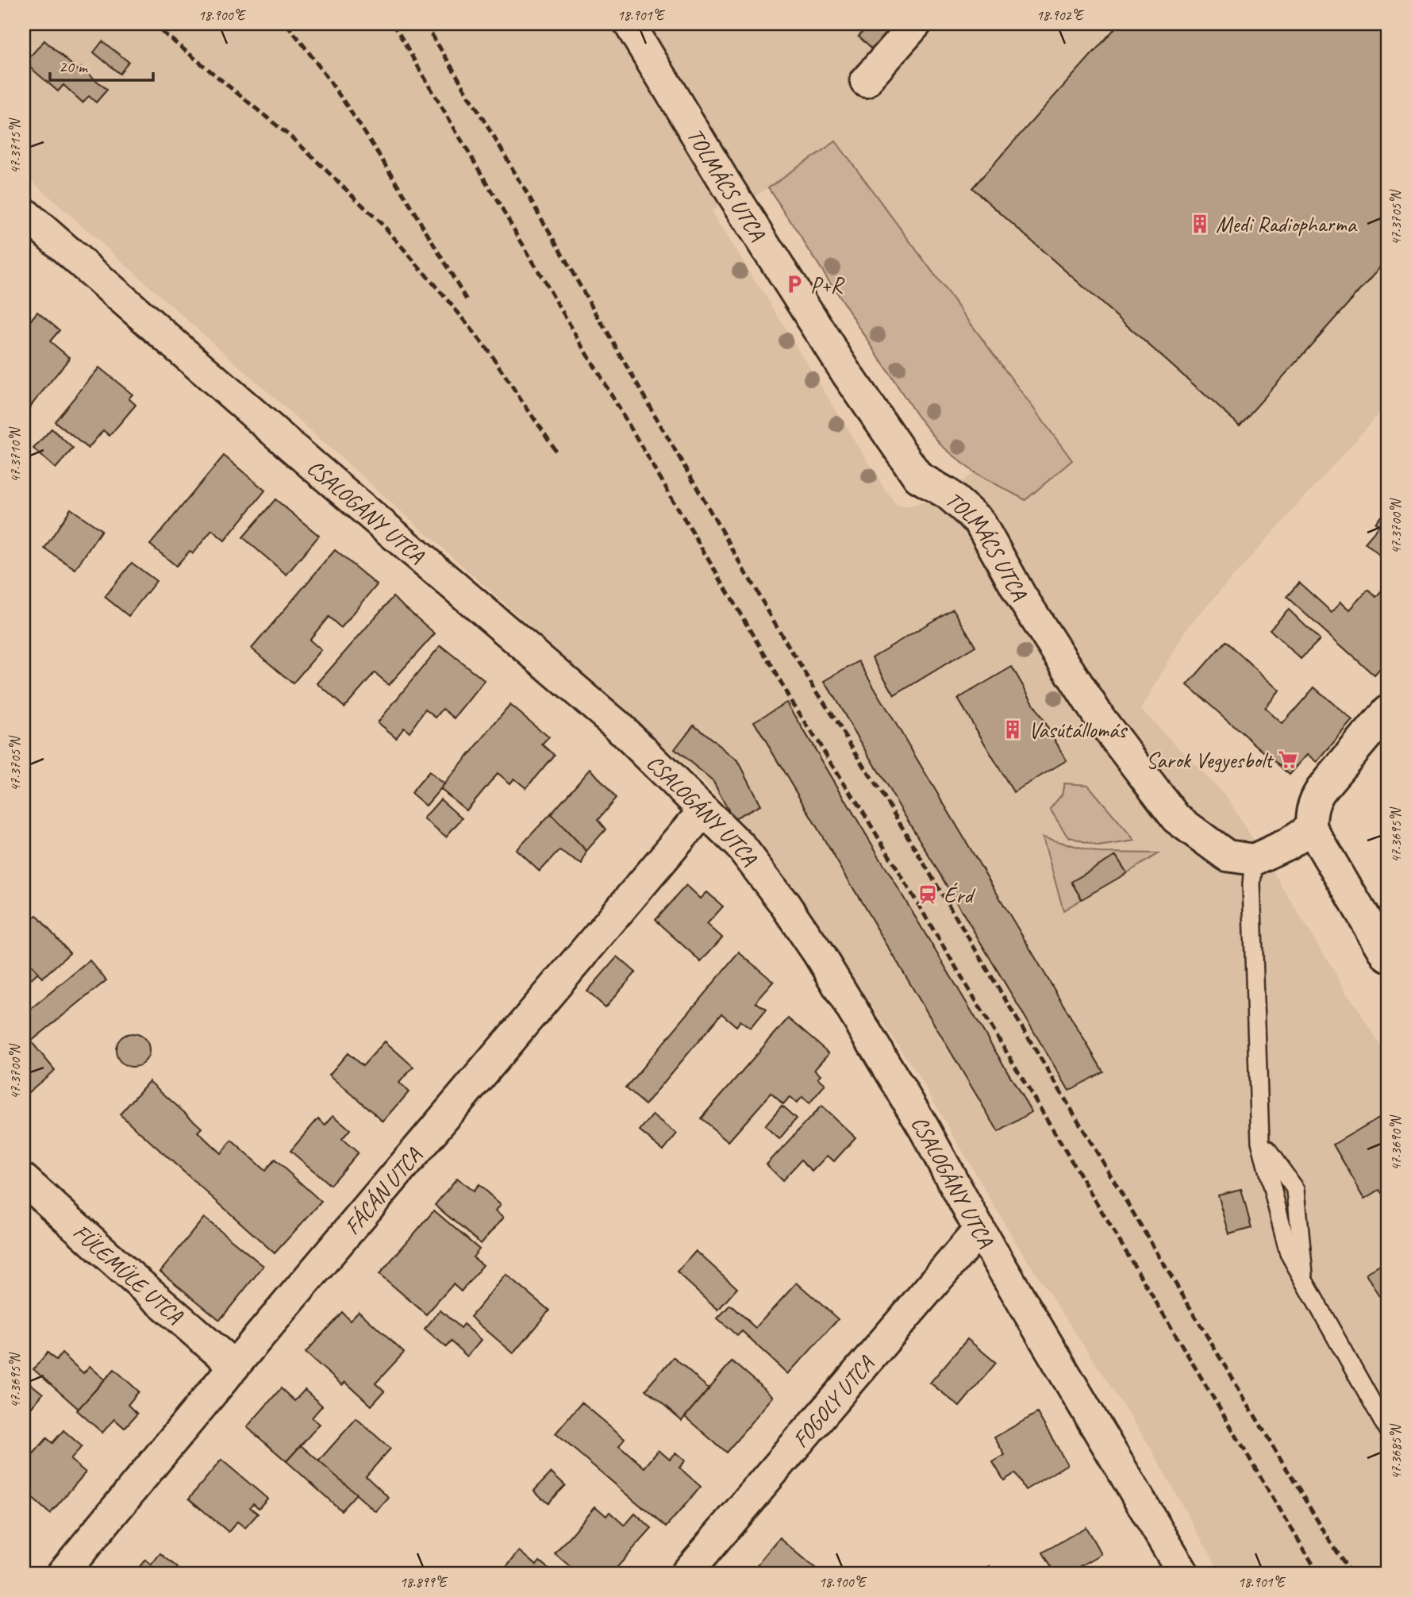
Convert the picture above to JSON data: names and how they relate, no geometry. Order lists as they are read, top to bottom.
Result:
{
  "streets": {
    "street": [
      "TOLMÁCS UTCA",
      "CSALOGÁNY UTCA",
      "FÁCÁN UTCA",
      "FÜLEMÜLE UTCA",
      "FOGOLY UTCA"
    ]
  },
  "crossings": [
    ["CSALOGÁNY UTCA", "FÁCÁN UTCA"],
    ["CSALOGÁNY UTCA", "FOGOLY UTCA"],
    ["FÁCÁN UTCA", "FÜLEMÜLE UTCA"]
  ],
  "places": {
    "building": ["Medi Radiopharma", "Vasútállomás"],
    "parking": ["P+R"],
    "supermarket": ["Sarok Vegyesbolt"],
    "station": ["Érd"]
  },
  "scale_bar": "20 m",
  "coordinates": [
    "18.900°E",
    "18.901°E",
    "18.902°E",
    "47.3715°N",
    "47.3705°N",
    "47.3710°N",
    "47.3700°N",
    "47.3695°N",
    "47.3690°N",
    "47.3685°N",
    "18.899°E"
  ]
}
